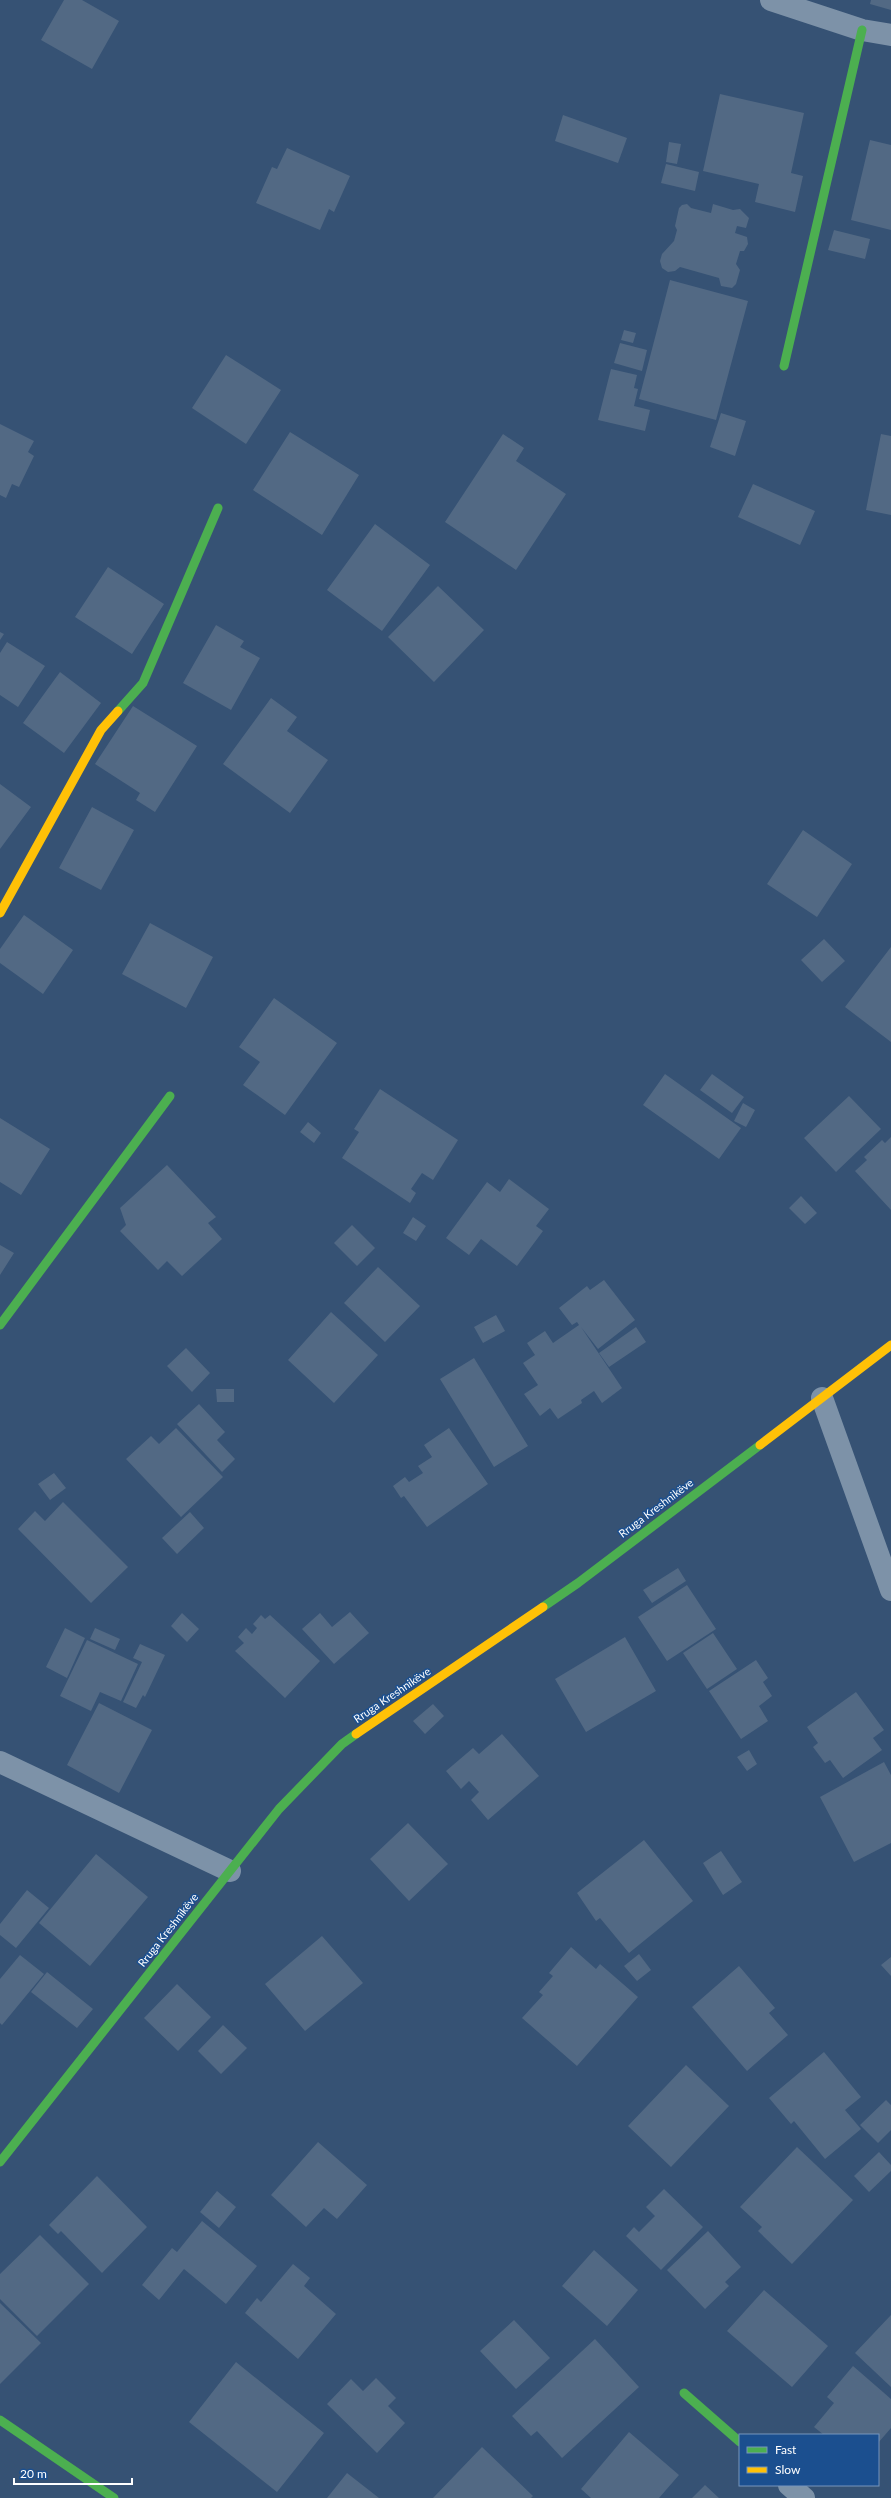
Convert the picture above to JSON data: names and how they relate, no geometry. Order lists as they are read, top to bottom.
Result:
{
  "streets": {
    "street": ["Rruga Kreshnikëve"]
  },
  "legend": ["Fast", "Slow"],
  "scale_bar": "20 m"
}
